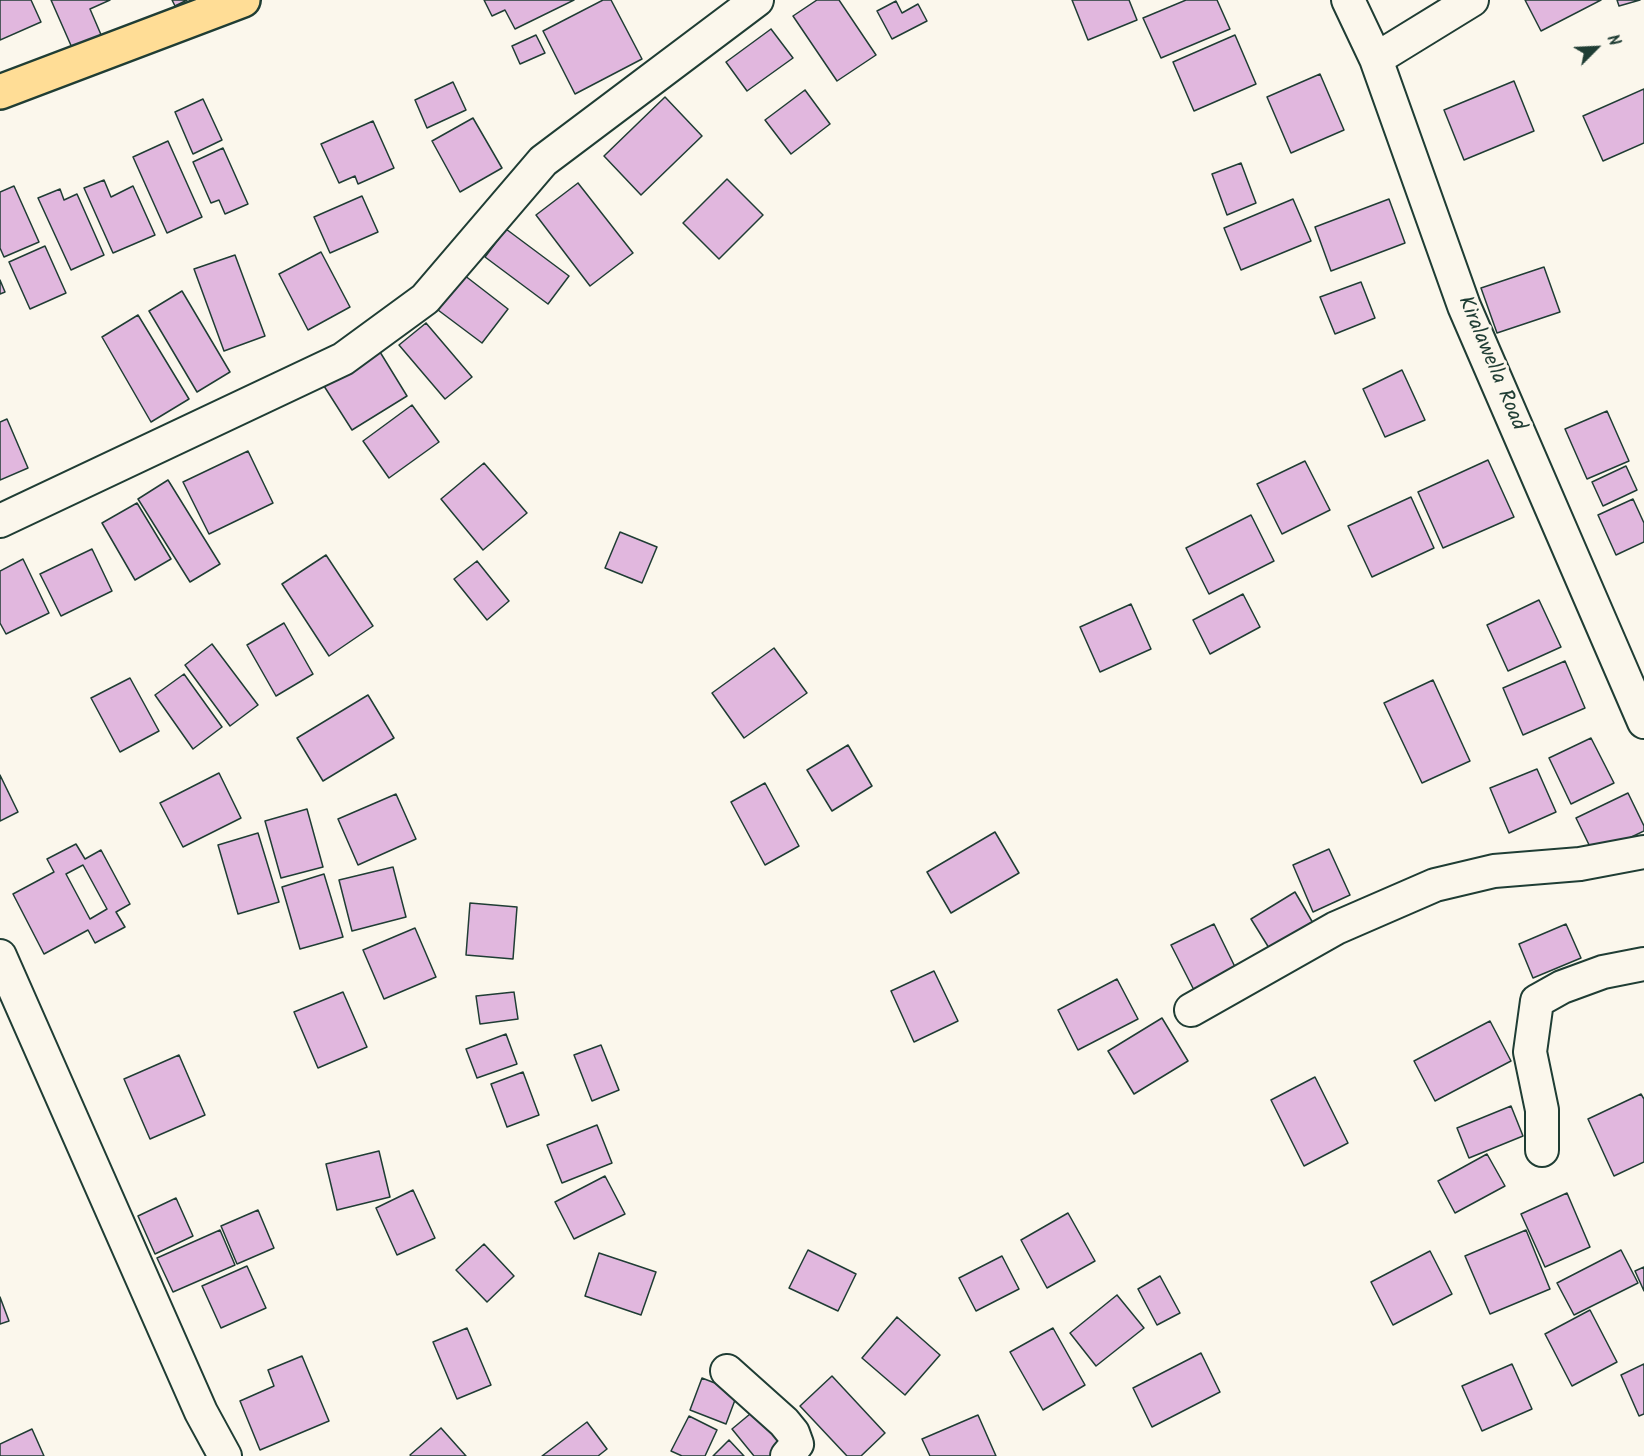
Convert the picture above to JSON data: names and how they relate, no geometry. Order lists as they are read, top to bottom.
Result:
{
  "streets": {
    "street": ["Kiralawella Road"]
  },
  "north": "top right"
}
